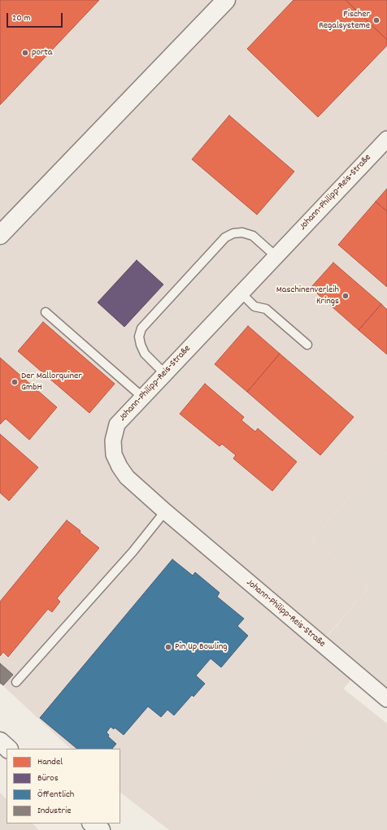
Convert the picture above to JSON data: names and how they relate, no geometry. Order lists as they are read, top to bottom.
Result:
{
  "streets": {
    "street": ["Johann-Philipp-Reis-Straße"]
  },
  "places": [
    "Fischer Regalsysteme",
    "porta",
    "Maschinenverleih Krings",
    "Der Mallorquiner GmbH",
    "Pin Up Bowling"
  ],
  "legend": [
    "Handel",
    "Büros",
    "Öffentlich",
    "Industrie"
  ],
  "scale_bar": "20 m"
}
